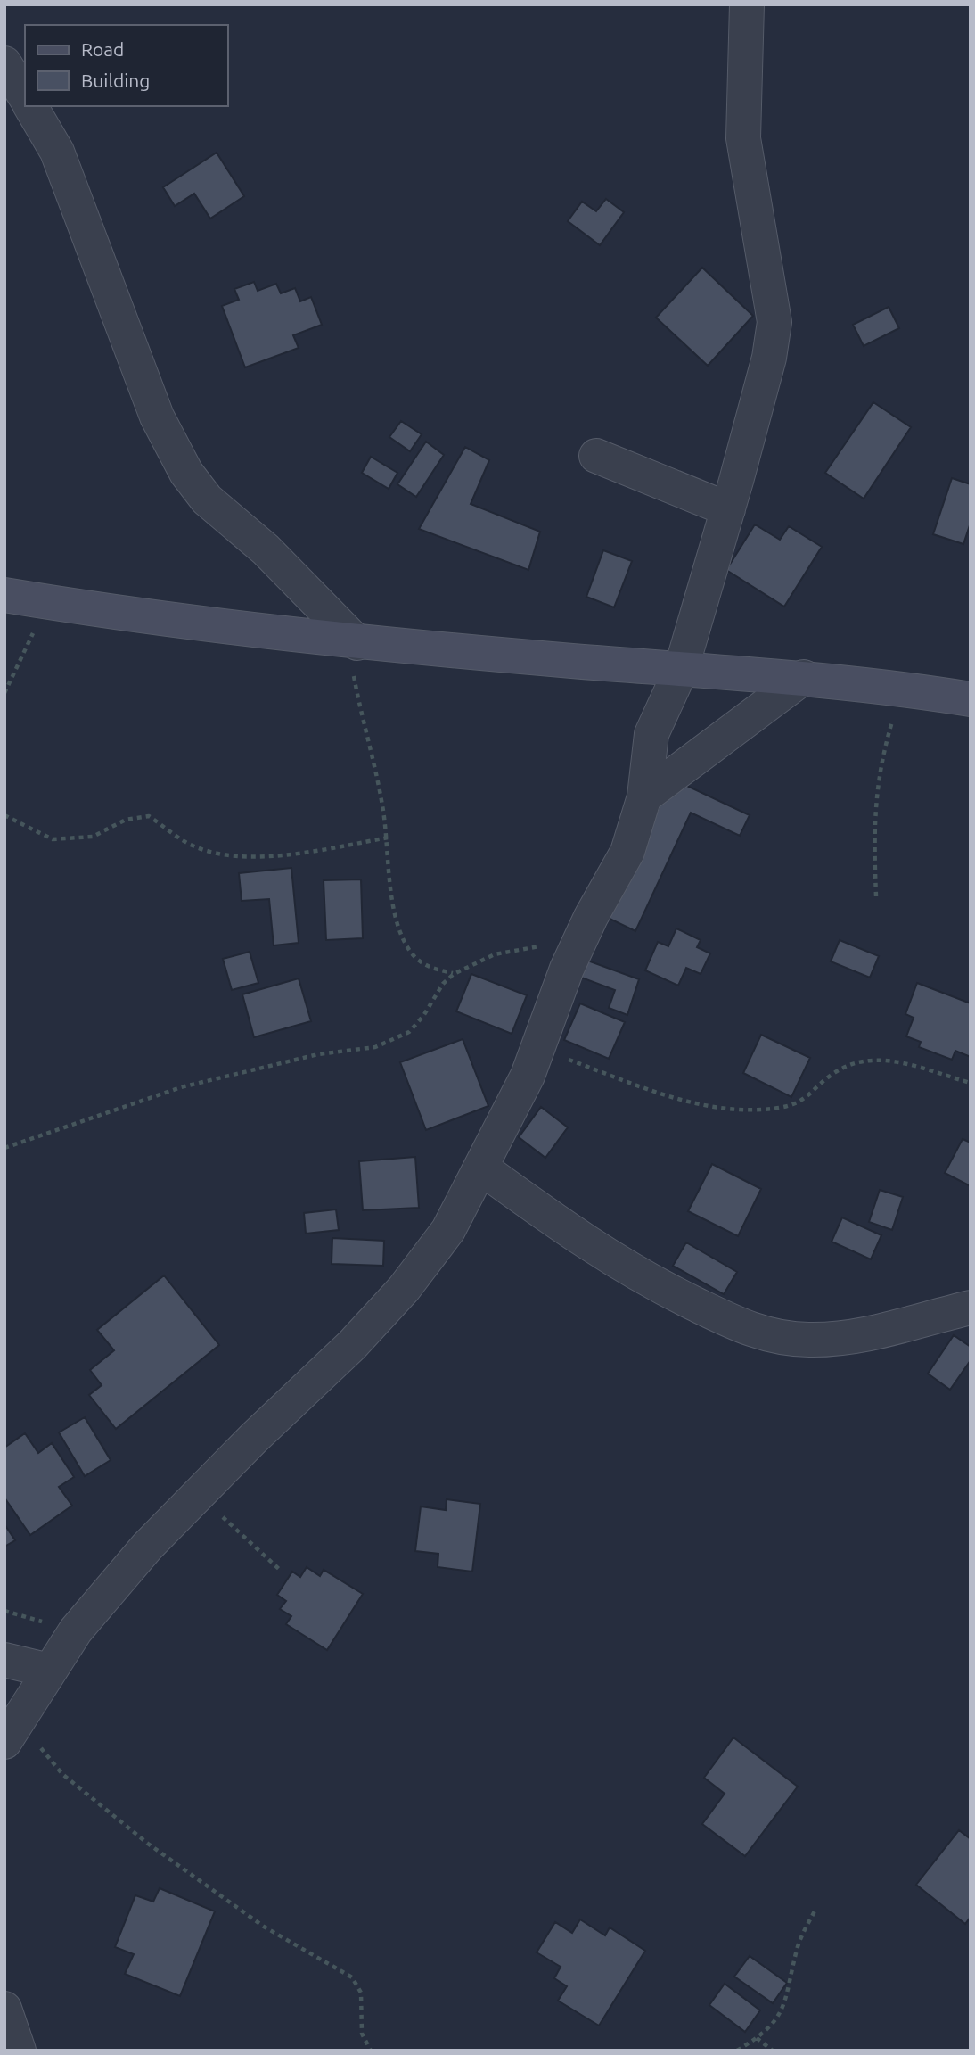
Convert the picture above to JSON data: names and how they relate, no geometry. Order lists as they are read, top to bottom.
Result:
{
  "legend": ["Road", "Building"]
}
